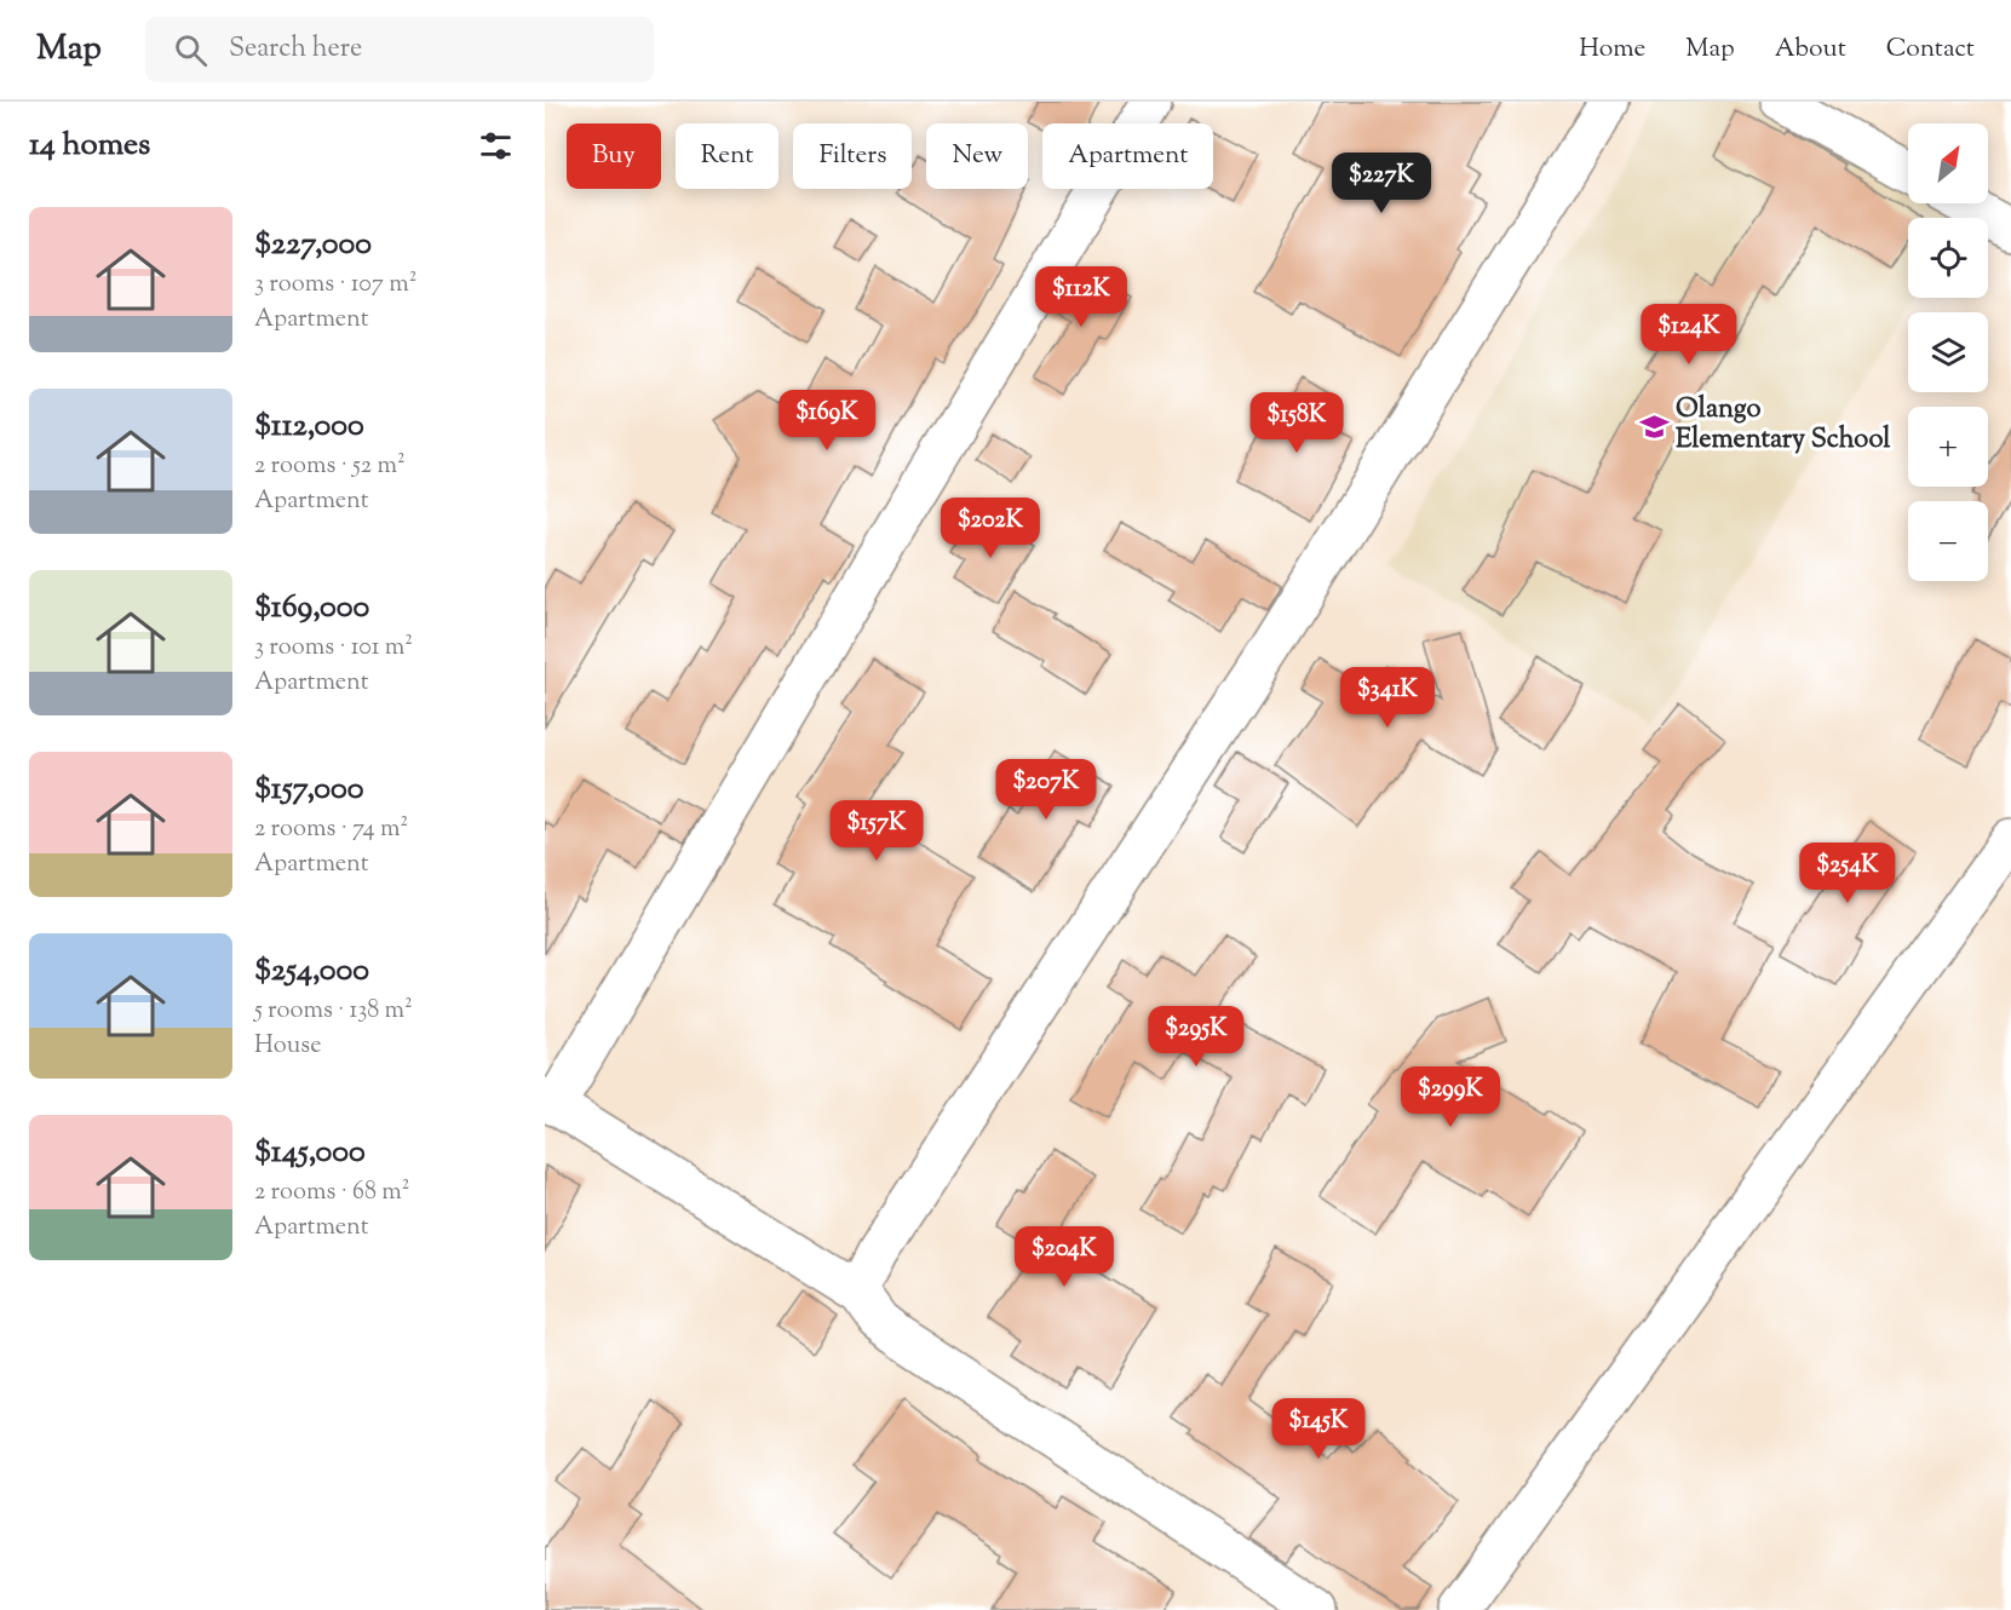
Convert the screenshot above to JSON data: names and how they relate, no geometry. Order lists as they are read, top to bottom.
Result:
{
  "places": {
    "school or university": ["Olango Elementary School"]
  },
  "north": "top right",
  "page": {
    "header": "Map",
    "search": "Search here",
    "nav": [
      "Home",
      "Map",
      "About",
      "Contact"
    ],
    "heading": "14 homes",
    "map_buttons": ["+", "−"],
    "chip": [
      "Buy",
      "Rent",
      "Filters",
      "New",
      "Apartment"
    ],
    "price": [
      "$227K",
      "$112K",
      "$124K",
      "$169K",
      "$158K",
      "$202K",
      "$341K",
      "$207K",
      "$157K",
      "$254K",
      "$295K",
      "$299K",
      "$204K",
      "$145K"
    ],
    "list": [
      {
        "name": "$227,000",
        "note": "3 rooms · 107 m² · Apartment"
      },
      {
        "name": "$112,000",
        "note": "2 rooms · 52 m² · Apartment"
      },
      {
        "name": "$169,000",
        "note": "3 rooms · 101 m² · Apartment"
      },
      {
        "name": "$157,000",
        "note": "2 rooms · 74 m² · Apartment"
      },
      {
        "name": "$254,000",
        "note": "5 rooms · 138 m² · House"
      },
      {
        "name": "$145,000",
        "note": "2 rooms · 68 m² · Apartment"
      }
    ]
  }
}
